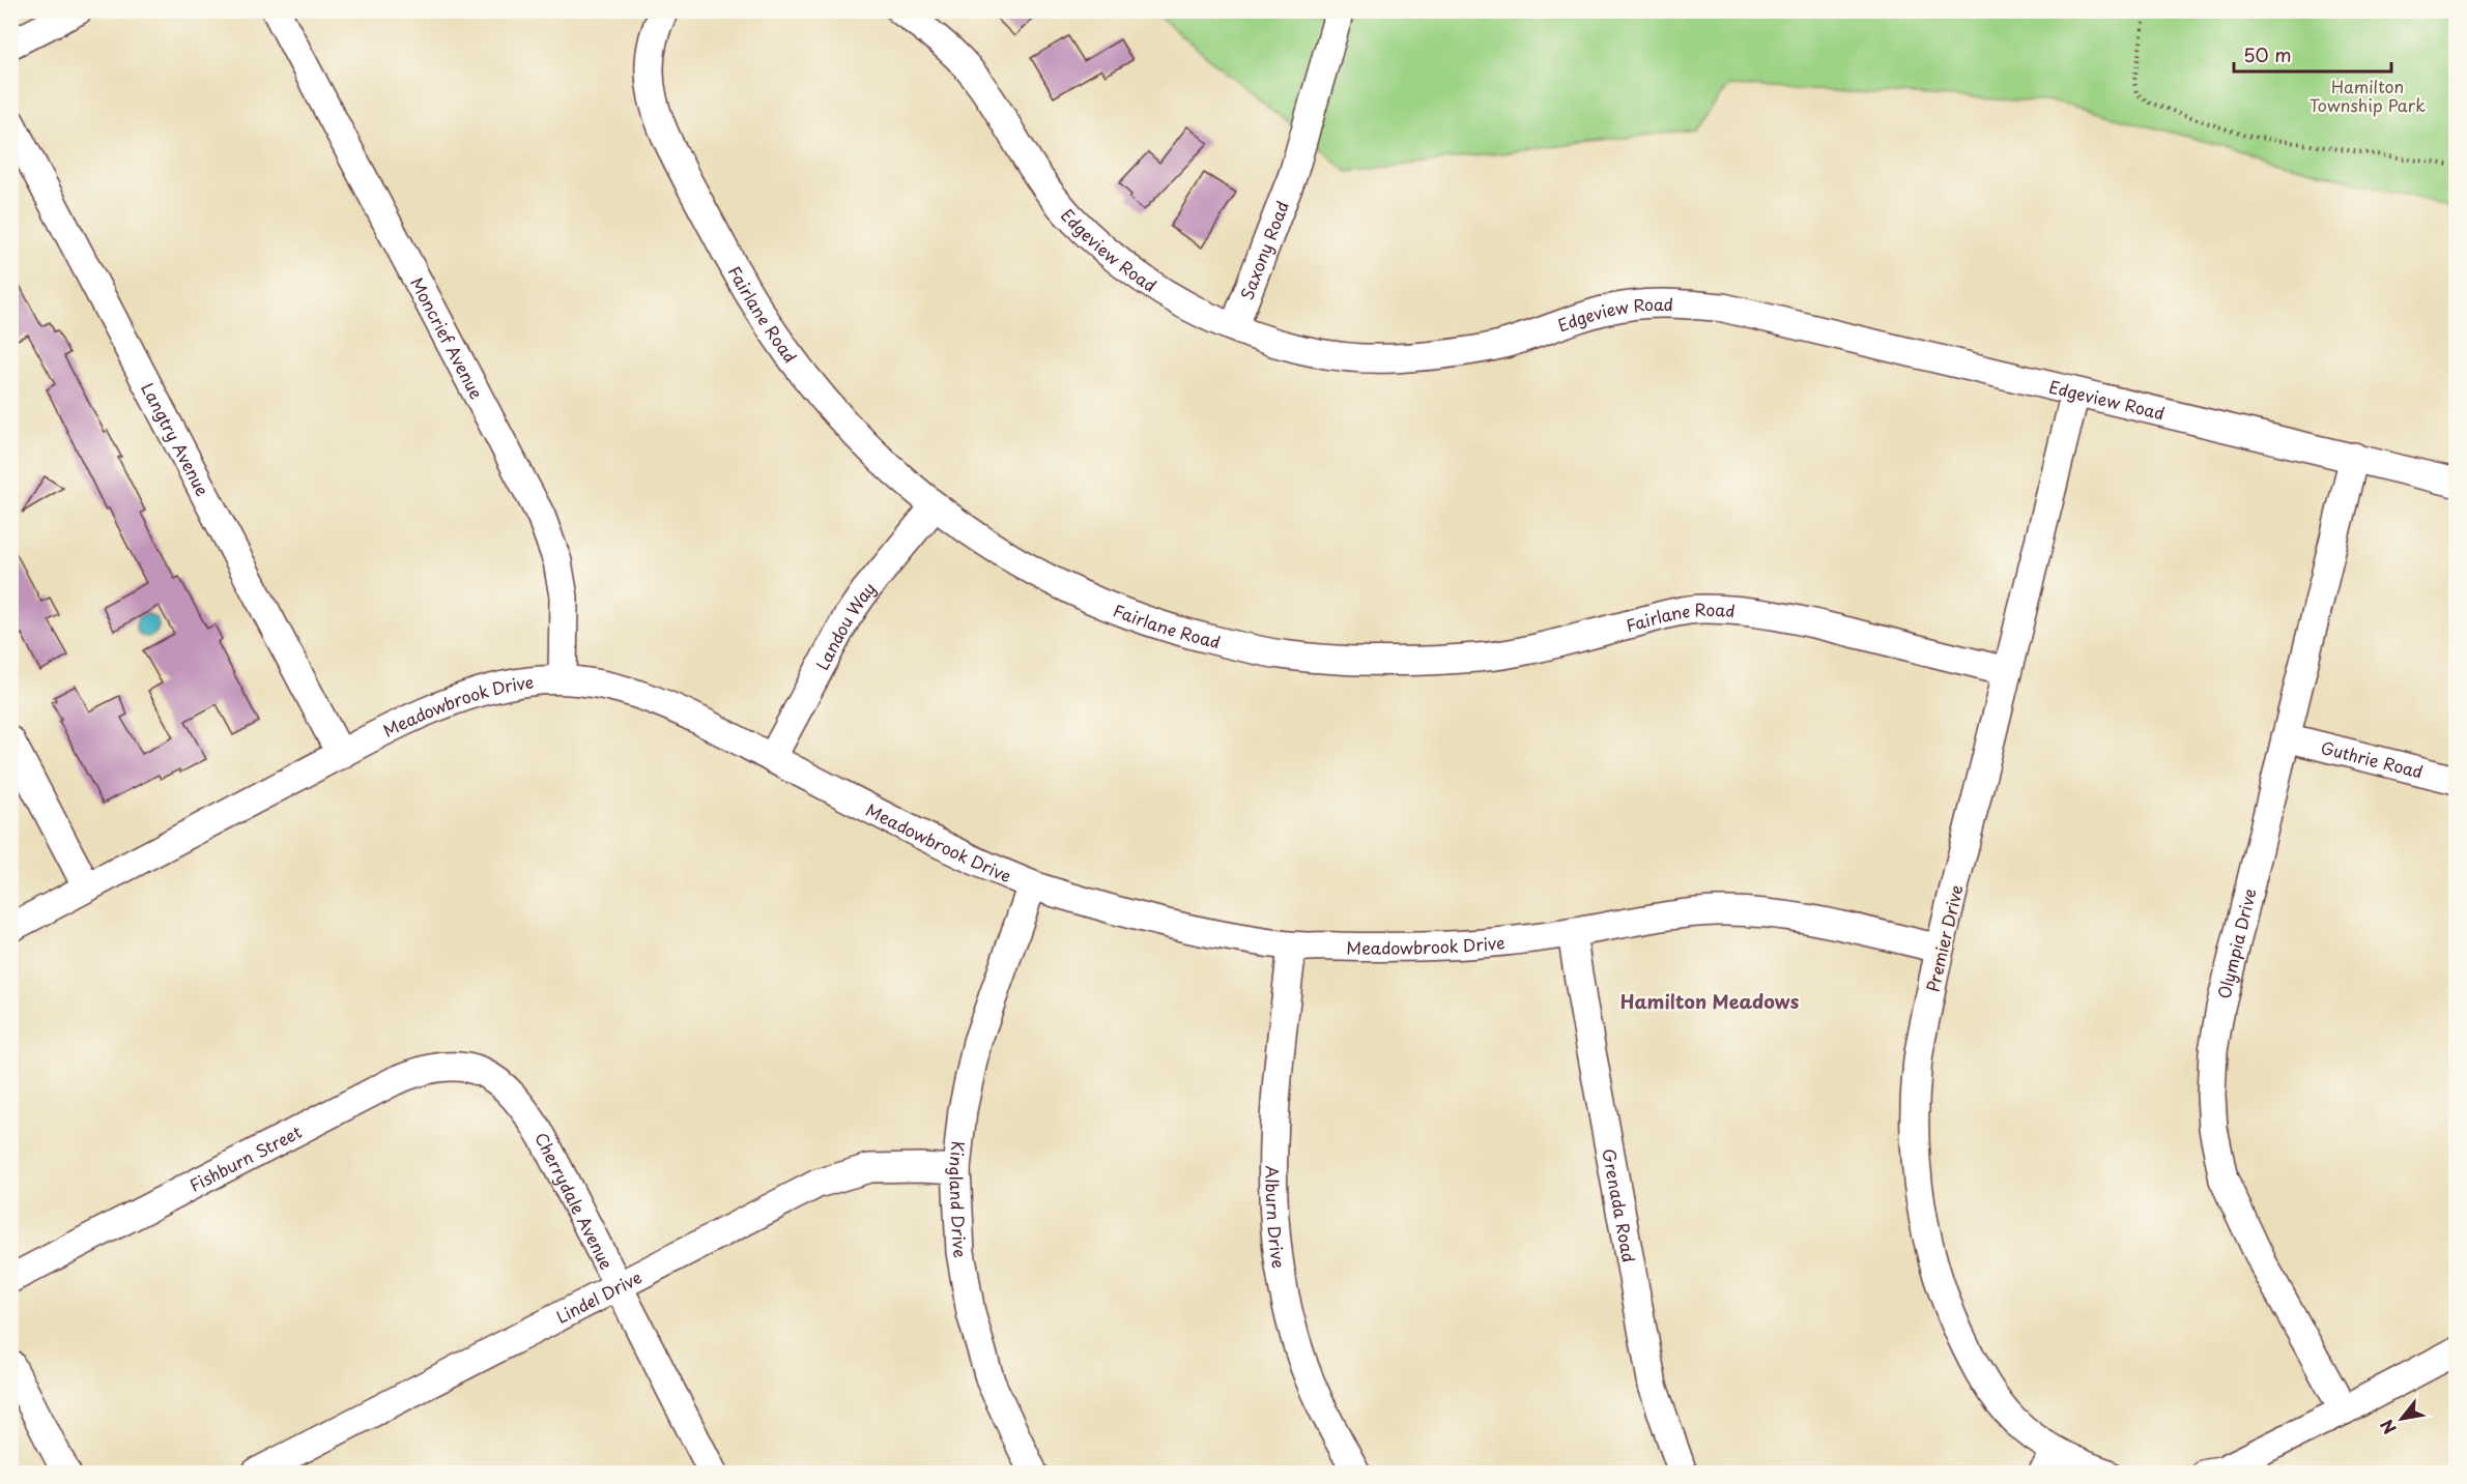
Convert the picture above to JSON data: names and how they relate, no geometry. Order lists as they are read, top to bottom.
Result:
{
  "streets": {
    "street": [
      "Edgeview Road",
      "Saxony Road",
      "Fairlane Road",
      "Moncrief Avenue",
      "Langtry Avenue",
      "Landou Way",
      "Meadowbrook Drive",
      "Guthrie Road",
      "Premier Drive",
      "Olympia Drive",
      "Fishburn Street",
      "Kingland Drive",
      "Cherrydale Avenue",
      "Grenada Road",
      "Alburn Drive",
      "Lindel Drive"
    ]
  },
  "crossings": [
    ["Edgeview Road", "Saxony Road"],
    ["Edgeview Road", "Premier Drive"],
    ["Edgeview Road", "Olympia Drive"],
    ["Fairlane Road", "Landou Way"],
    ["Fairlane Road", "Premier Drive"],
    ["Moncrief Avenue", "Meadowbrook Drive"],
    ["Langtry Avenue", "Meadowbrook Drive"],
    ["Landou Way", "Meadowbrook Drive"],
    ["Meadowbrook Drive", "Premier Drive"],
    ["Meadowbrook Drive", "Kingland Drive"],
    ["Meadowbrook Drive", "Grenada Road"],
    ["Meadowbrook Drive", "Alburn Drive"],
    ["Guthrie Road", "Olympia Drive"],
    ["Fishburn Street", "Cherrydale Avenue"],
    ["Kingland Drive", "Lindel Drive"],
    ["Cherrydale Avenue", "Lindel Drive"]
  ],
  "districts": ["Hamilton Meadows"],
  "parks": ["Hamilton Township Park"],
  "scale_bar": "50 m",
  "north": "bottom left"
}
